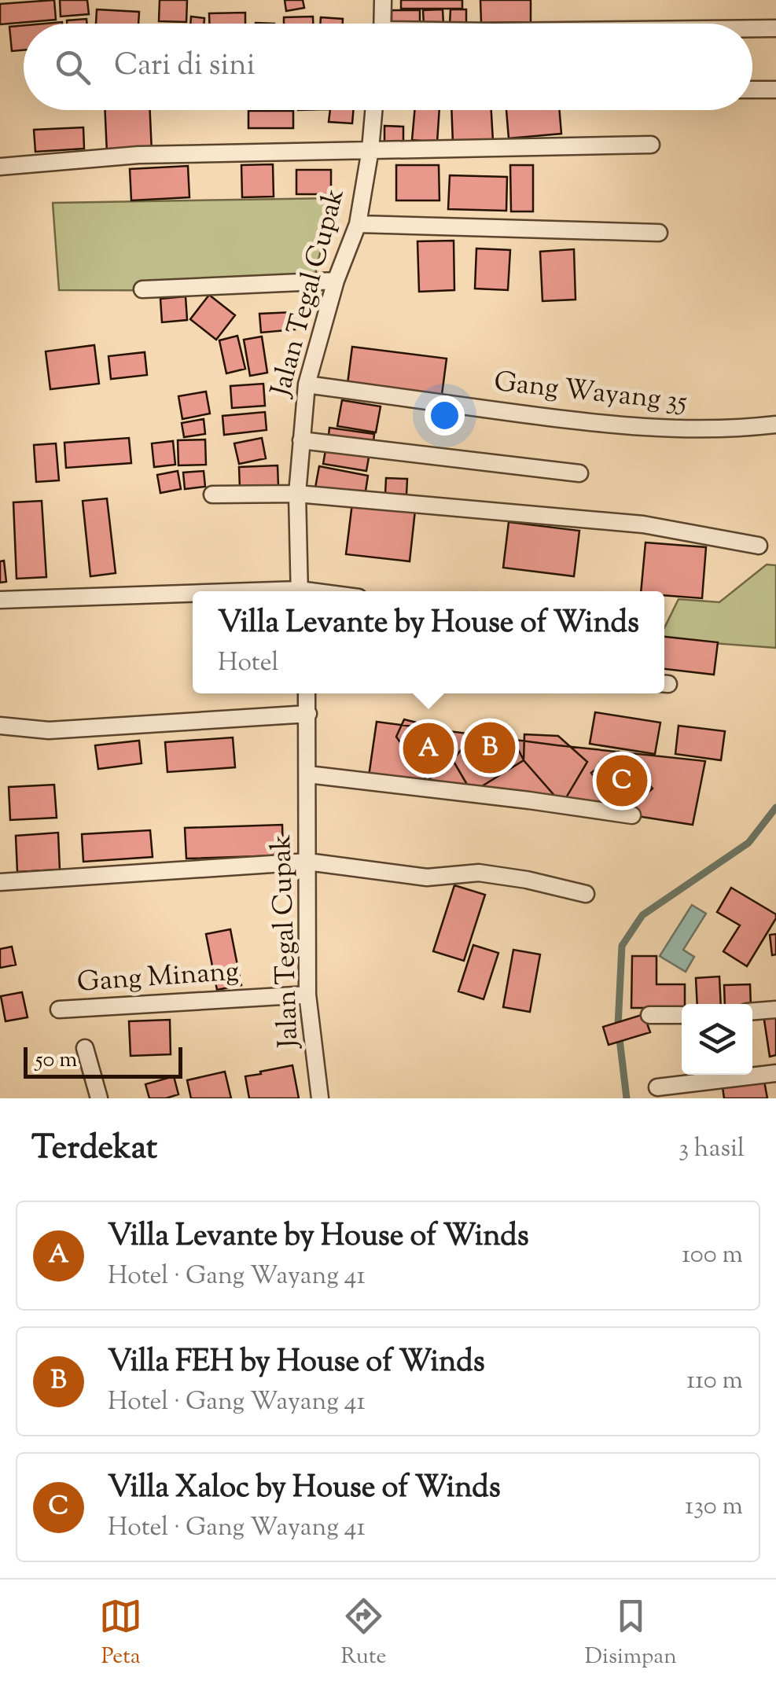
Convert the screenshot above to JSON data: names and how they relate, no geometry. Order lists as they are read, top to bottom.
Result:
{
  "streets": {
    "street": ["Jalan Tegal Cupak", "Gang Wayang 35", "Gang Minang"]
  },
  "crossings": [
    ["Jalan Tegal Cupak", "Gang Wayang 35"],
    ["Jalan Tegal Cupak", "Gang Minang"]
  ],
  "scale_bar": "50 m",
  "page": {
    "search": "Cari di sini",
    "popup": ["Villa Levante by House of Winds", "Hotel"],
    "pins": ["B", "A", "C"],
    "scale": "50 m",
    "heading": ["Terdekat", "3 hasil"],
    "list": [
      {
        "mark": "A",
        "name": "Villa Levante by House of Winds",
        "note": "Hotel · Gang Wayang 41",
        "value": "100 m"
      },
      {
        "mark": "B",
        "name": "Villa FEH by House of Winds",
        "note": "Hotel · Gang Wayang 41",
        "value": "110 m"
      },
      {
        "mark": "C",
        "name": "Villa Xaloc by House of Winds",
        "note": "Hotel · Gang Wayang 41",
        "value": "130 m"
      }
    ],
    "nav": ["Peta", "Rute", "Disimpan"]
  }
}
